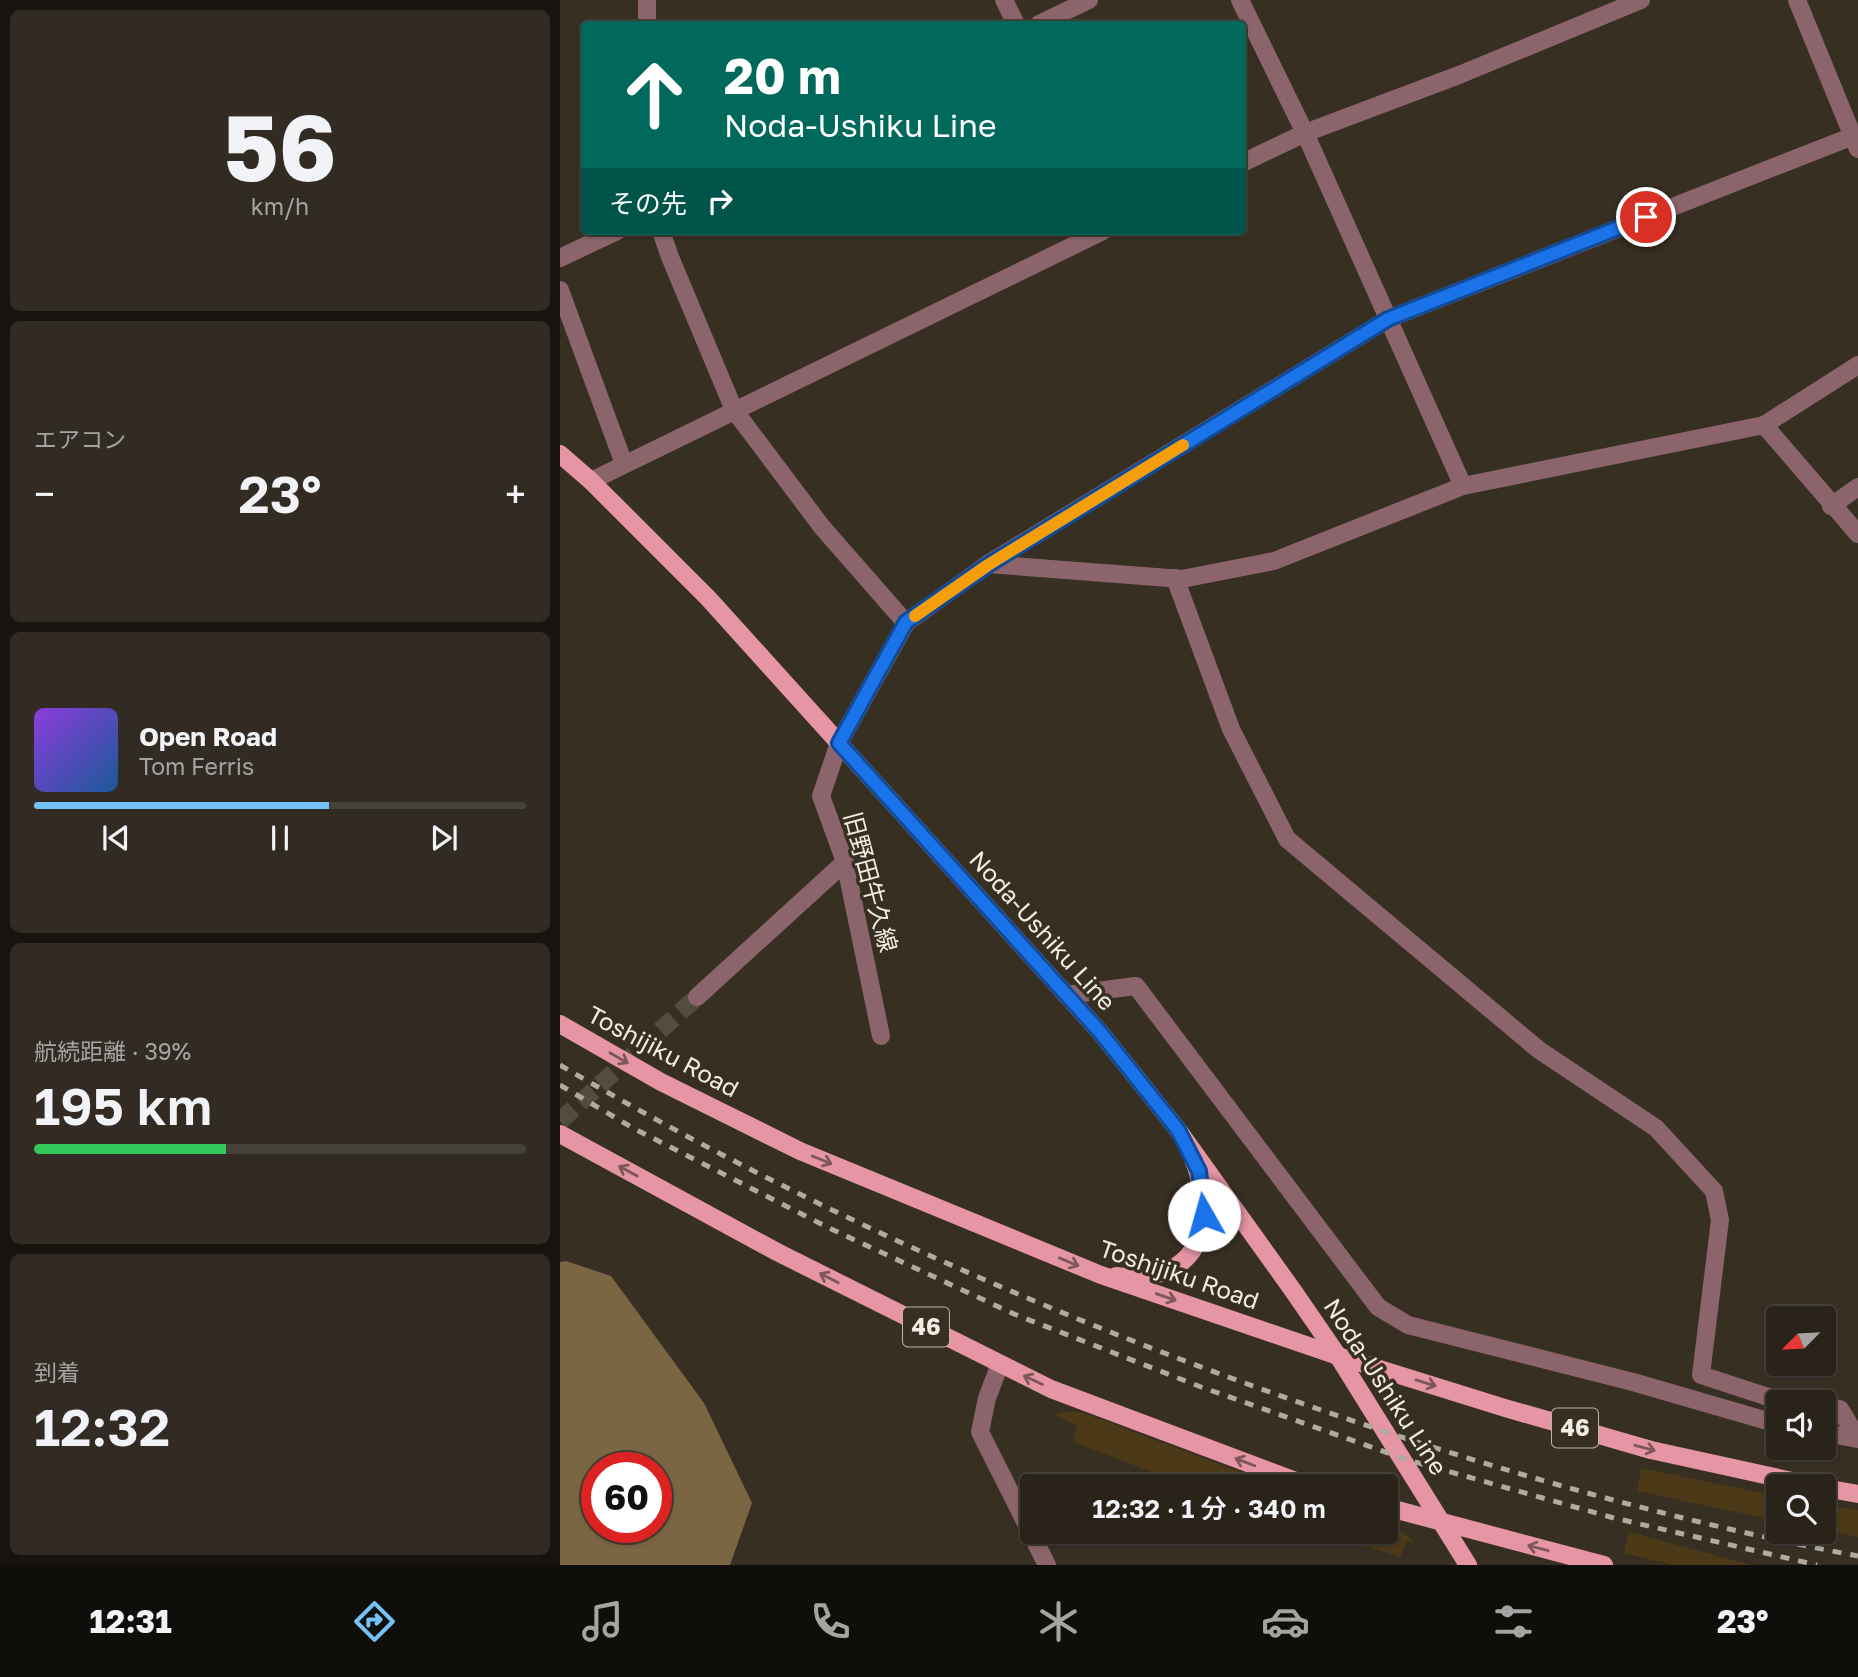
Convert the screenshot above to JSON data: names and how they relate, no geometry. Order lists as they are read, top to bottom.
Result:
{
  "streets": {
    "main road": ["Noda-Ushiku Line", "Toshijiku Road", "46"],
    "street": ["旧野田牛久線"]
  },
  "crossings": [
    ["旧野田牛久線", "Noda-Ushiku Line"],
    ["Noda-Ushiku Line", "Toshijiku Road"]
  ],
  "north": "bottom left",
  "page": {
    "tile": [
      ["56", "km/h"],
      "エアコン",
      ["航続距離 · 39%", "195 km"],
      ["到着", "12:32"]
    ],
    "turn": ["20 m", "Noda-Ushiku Line"],
    "then": "その先",
    "heat": ["−", "23°", "+"],
    "song": ["Open Road", "Tom Ferris"],
    "limit": "60",
    "trip": "12:32 · 1 分 · 340 m",
    "tabs": ["12:31", "23°"]
  }
}
